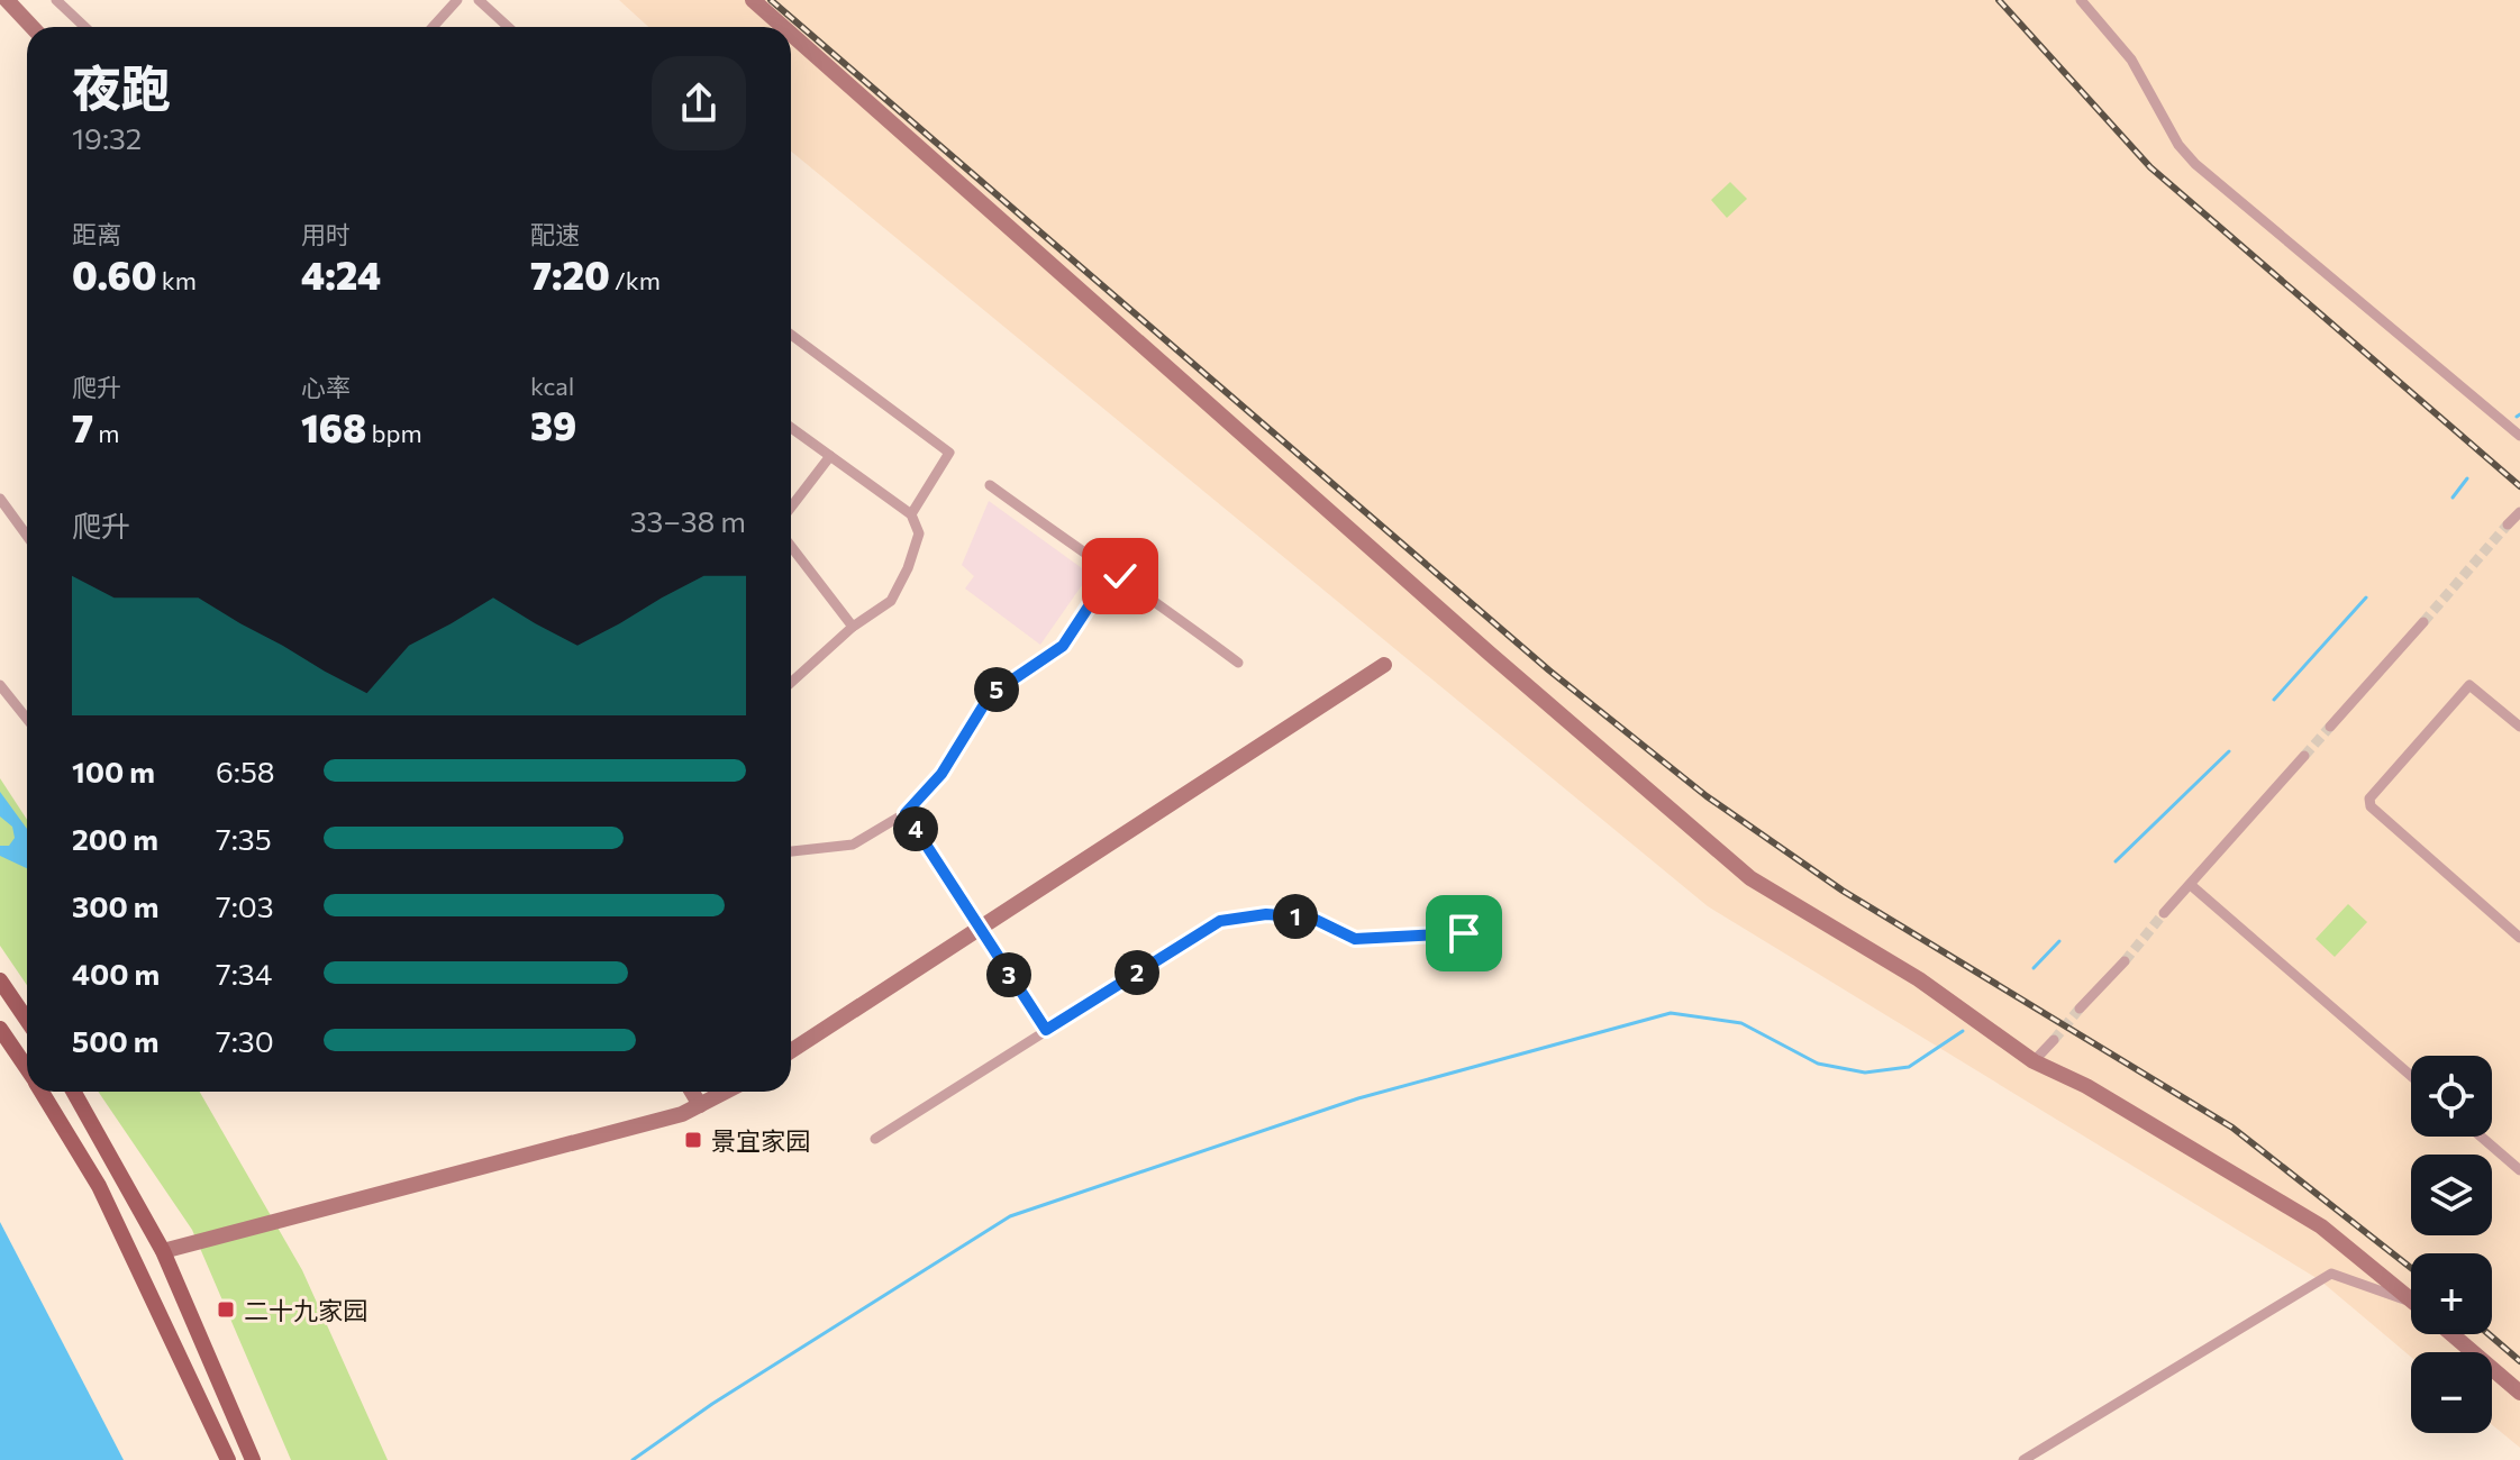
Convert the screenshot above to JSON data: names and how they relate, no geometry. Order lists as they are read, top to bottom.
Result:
{
  "places": {
    "transit": ["景宜家园", "二十九家园"]
  },
  "page": {
    "heading": ["夜跑", "19:32"],
    "stats": [
      ["距离", "0.60 km"],
      ["用时", "4:24"],
      ["配速", "7:20 /km"],
      ["爬升", "7 m"],
      ["心率", "168 bpm"],
      ["kcal", "39"]
    ],
    "chart": ["爬升", "33–38 m"],
    "pins": [
      "5",
      "4",
      "1",
      "2",
      "3"
    ],
    "list": [
      {
        "name": "100 m",
        "note": "6:58"
      },
      {
        "name": "200 m",
        "note": "7:35"
      },
      {
        "name": "300 m",
        "note": "7:03"
      },
      {
        "name": "400 m",
        "note": "7:34"
      },
      {
        "name": "500 m",
        "note": "7:30"
      }
    ],
    "map_buttons": ["+", "−"]
  }
}
